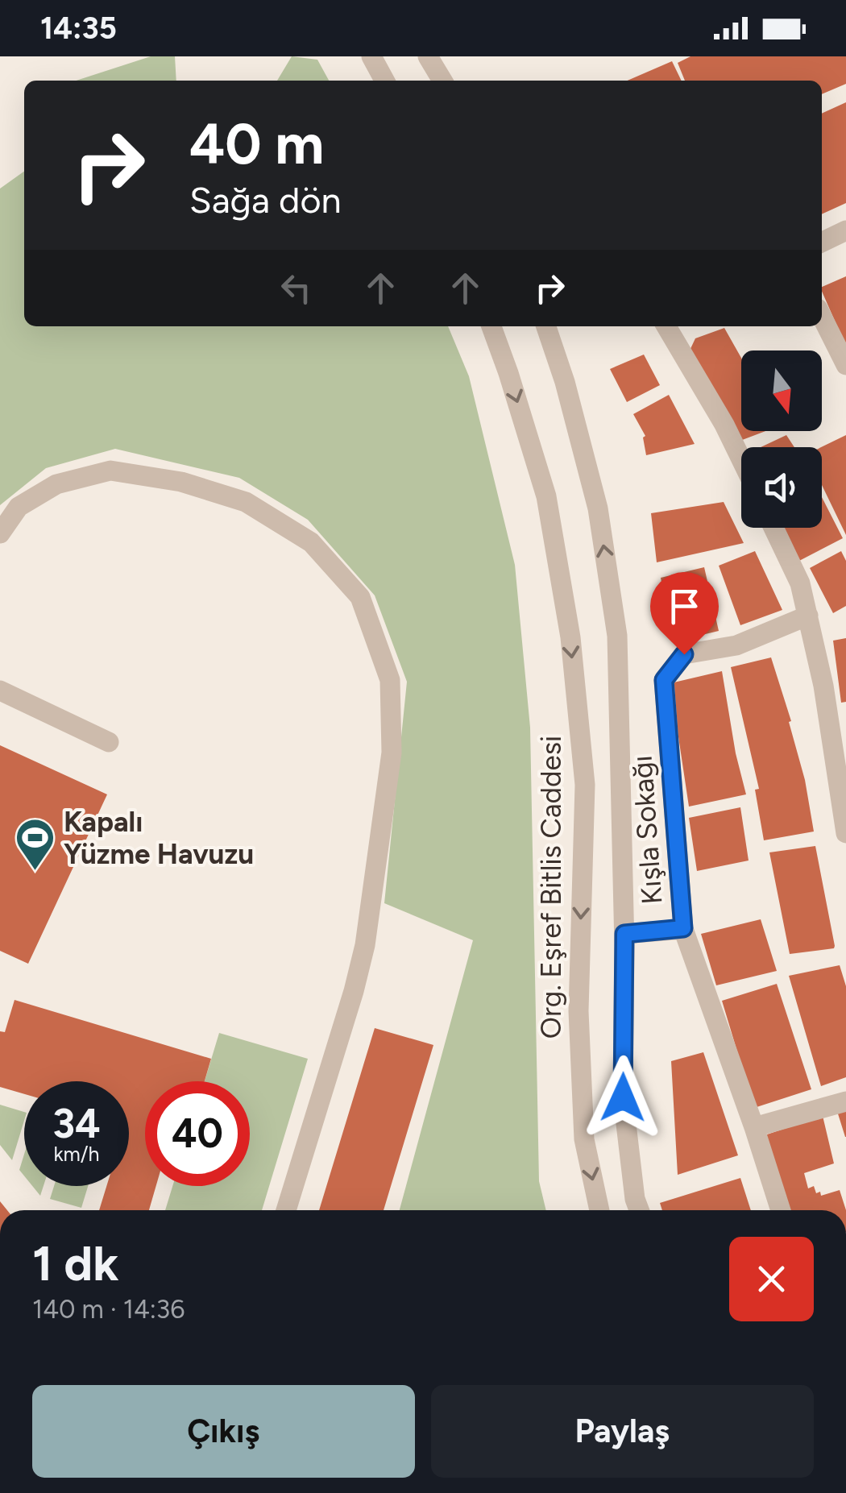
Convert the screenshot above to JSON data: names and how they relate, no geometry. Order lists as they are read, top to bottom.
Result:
{
  "streets": {
    "street": ["Kışla Sokağı", "Org. Eşref Bitlis Caddesi"]
  },
  "places": {
    "sports": ["Kapalı Yüzme Havuzu"]
  },
  "north": "bottom",
  "page": {
    "status": "14:35",
    "turn": ["40 m", "Sağa dön"],
    "speed": "34 km/h",
    "limit": "40",
    "heading": ["1 dk", "140 m · 14:36"],
    "buttons": ["Çıkış", "Paylaş"]
  }
}
